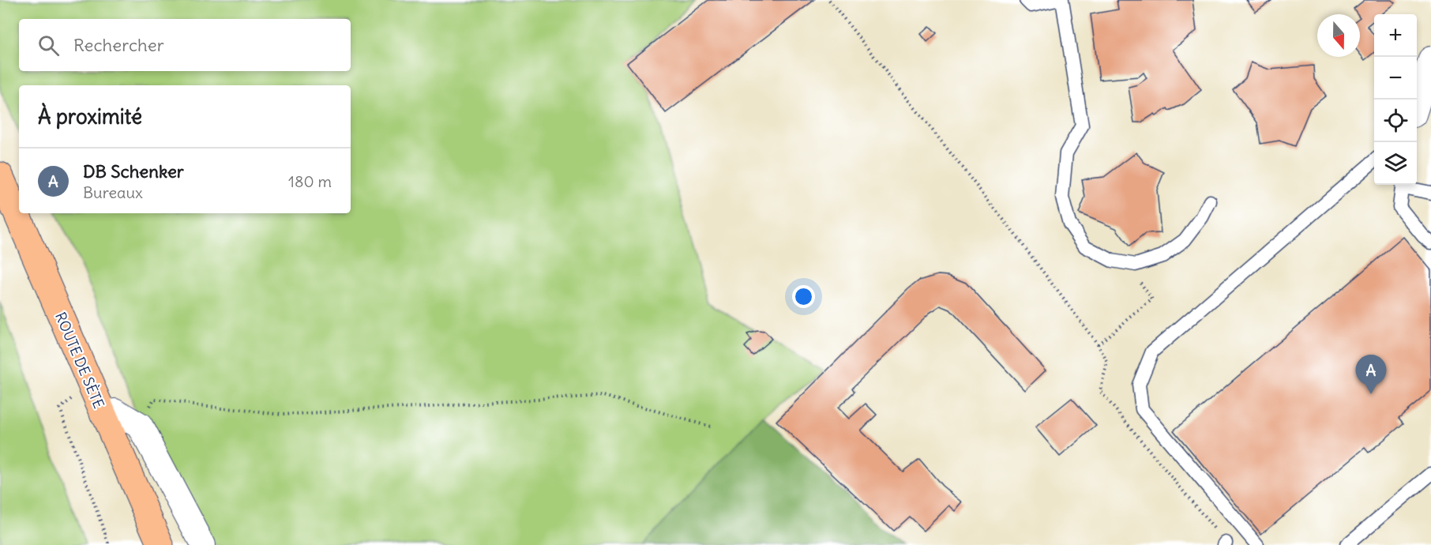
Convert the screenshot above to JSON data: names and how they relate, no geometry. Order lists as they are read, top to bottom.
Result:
{
  "streets": {
    "main road": ["ROUTE DE SÈTE"]
  },
  "north": "bottom",
  "page": {
    "map_buttons": ["+", "−"],
    "search": "Rechercher",
    "heading": "À proximité",
    "list": [
      {
        "mark": "A",
        "name": "DB Schenker",
        "note": "Bureaux",
        "value": "180 m"
      }
    ],
    "pins": "A"
  }
}
